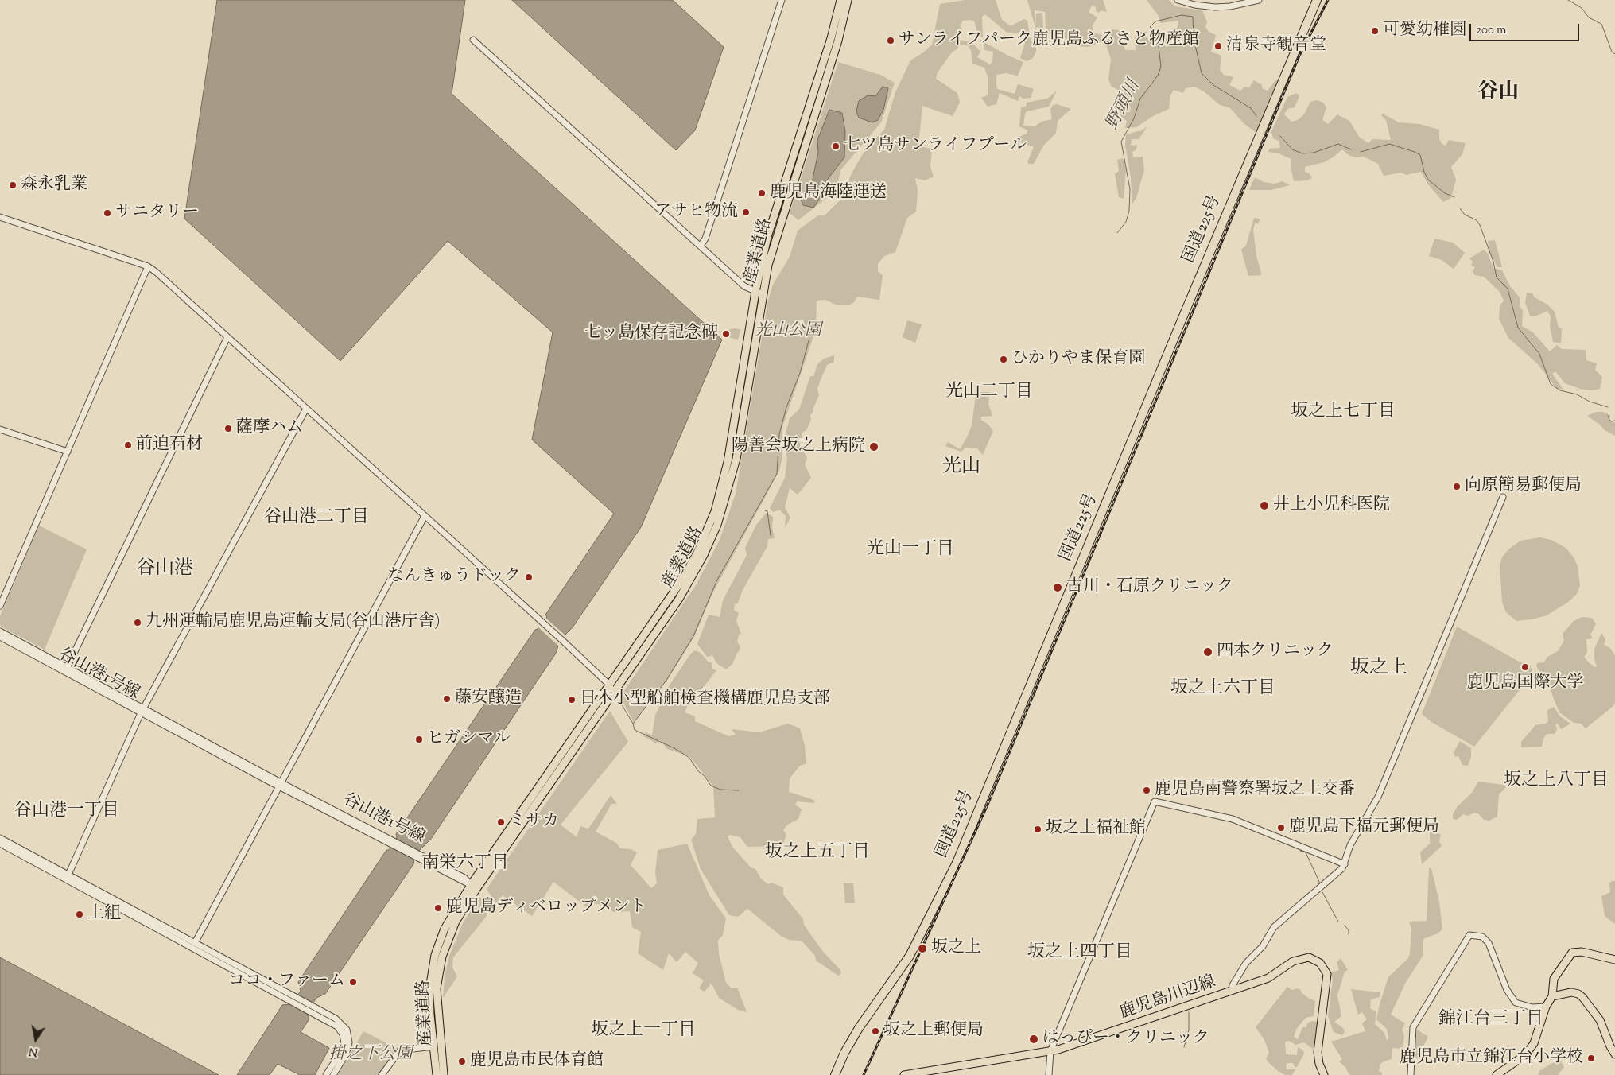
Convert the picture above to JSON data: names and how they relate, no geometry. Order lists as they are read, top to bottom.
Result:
{
  "streets": {
    "highway": ["国道225号"],
    "main road": ["産業道路", "鹿児島川辺線"],
    "street": ["谷山港1号線"]
  },
  "crossings": [
    ["産業道路", "谷山港1号線"]
  ],
  "districts": [
    "谷山",
    "光山二丁目",
    "坂之上七丁目",
    "光山",
    "谷山港二丁目",
    "光山一丁目",
    "谷山港",
    "坂之上",
    "坂之上六丁目",
    "坂之上八丁目",
    "谷山港一丁目",
    "坂之上五丁目",
    "南栄六丁目",
    "坂之上四丁目",
    "錦江台三丁目",
    "坂之上一丁目"
  ],
  "water": ["野頭川"],
  "parks": ["光山公園", "掛之下公園"],
  "places": [
    "可愛幼稚園",
    "サンライフパーク鹿児島ふるさと物産館",
    "清泉寺観音堂",
    "七ツ島サンライフプール",
    "森永乳業",
    "鹿児島海陸運送",
    "アサヒ物流",
    "サニタリー",
    "七ッ島保存記念碑",
    "ひかりやま保育園",
    "薩摩ハム",
    "前迫石材",
    "陽善会坂之上病院",
    "向原簡易郵便局",
    "井上小児科医院",
    "なんきゅうドック",
    "古川・石原クリニック",
    "九州運輸局鹿児島運輸支局(谷山港庁舎)",
    "四本クリニック",
    "鹿児島国際大学",
    "藤安醸造",
    "日本小型船舶検査機構鹿児島支部",
    "ヒガシマル",
    "鹿児島南警察署坂之上交番",
    "ミサカ",
    "鹿児島下福元郵便局",
    "坂之上福祉館",
    "鹿児島ディベロップメント",
    "上組",
    "坂之上",
    "ココ・ファーム",
    "坂之上郵便局",
    "はっぴー・クリニック",
    "鹿児島市立錦江台小学校",
    "鹿児島市民体育館"
  ],
  "scale_bar": "200 m",
  "north": "bottom"
}
